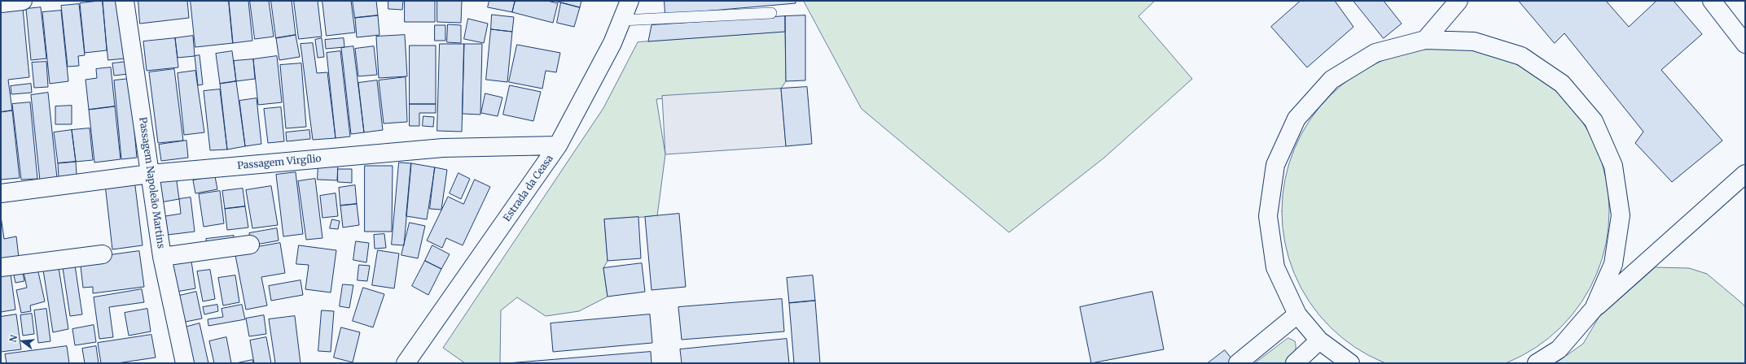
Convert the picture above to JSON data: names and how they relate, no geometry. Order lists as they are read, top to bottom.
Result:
{
  "streets": {
    "street": ["Passagem Virgílio", "Passagem Napoleão Martins", "Estrada da Ceasa"]
  },
  "crossings": [
    ["Passagem Virgílio", "Passagem Napoleão Martins"],
    ["Passagem Virgílio", "Estrada da Ceasa"]
  ],
  "north": "left"
}
